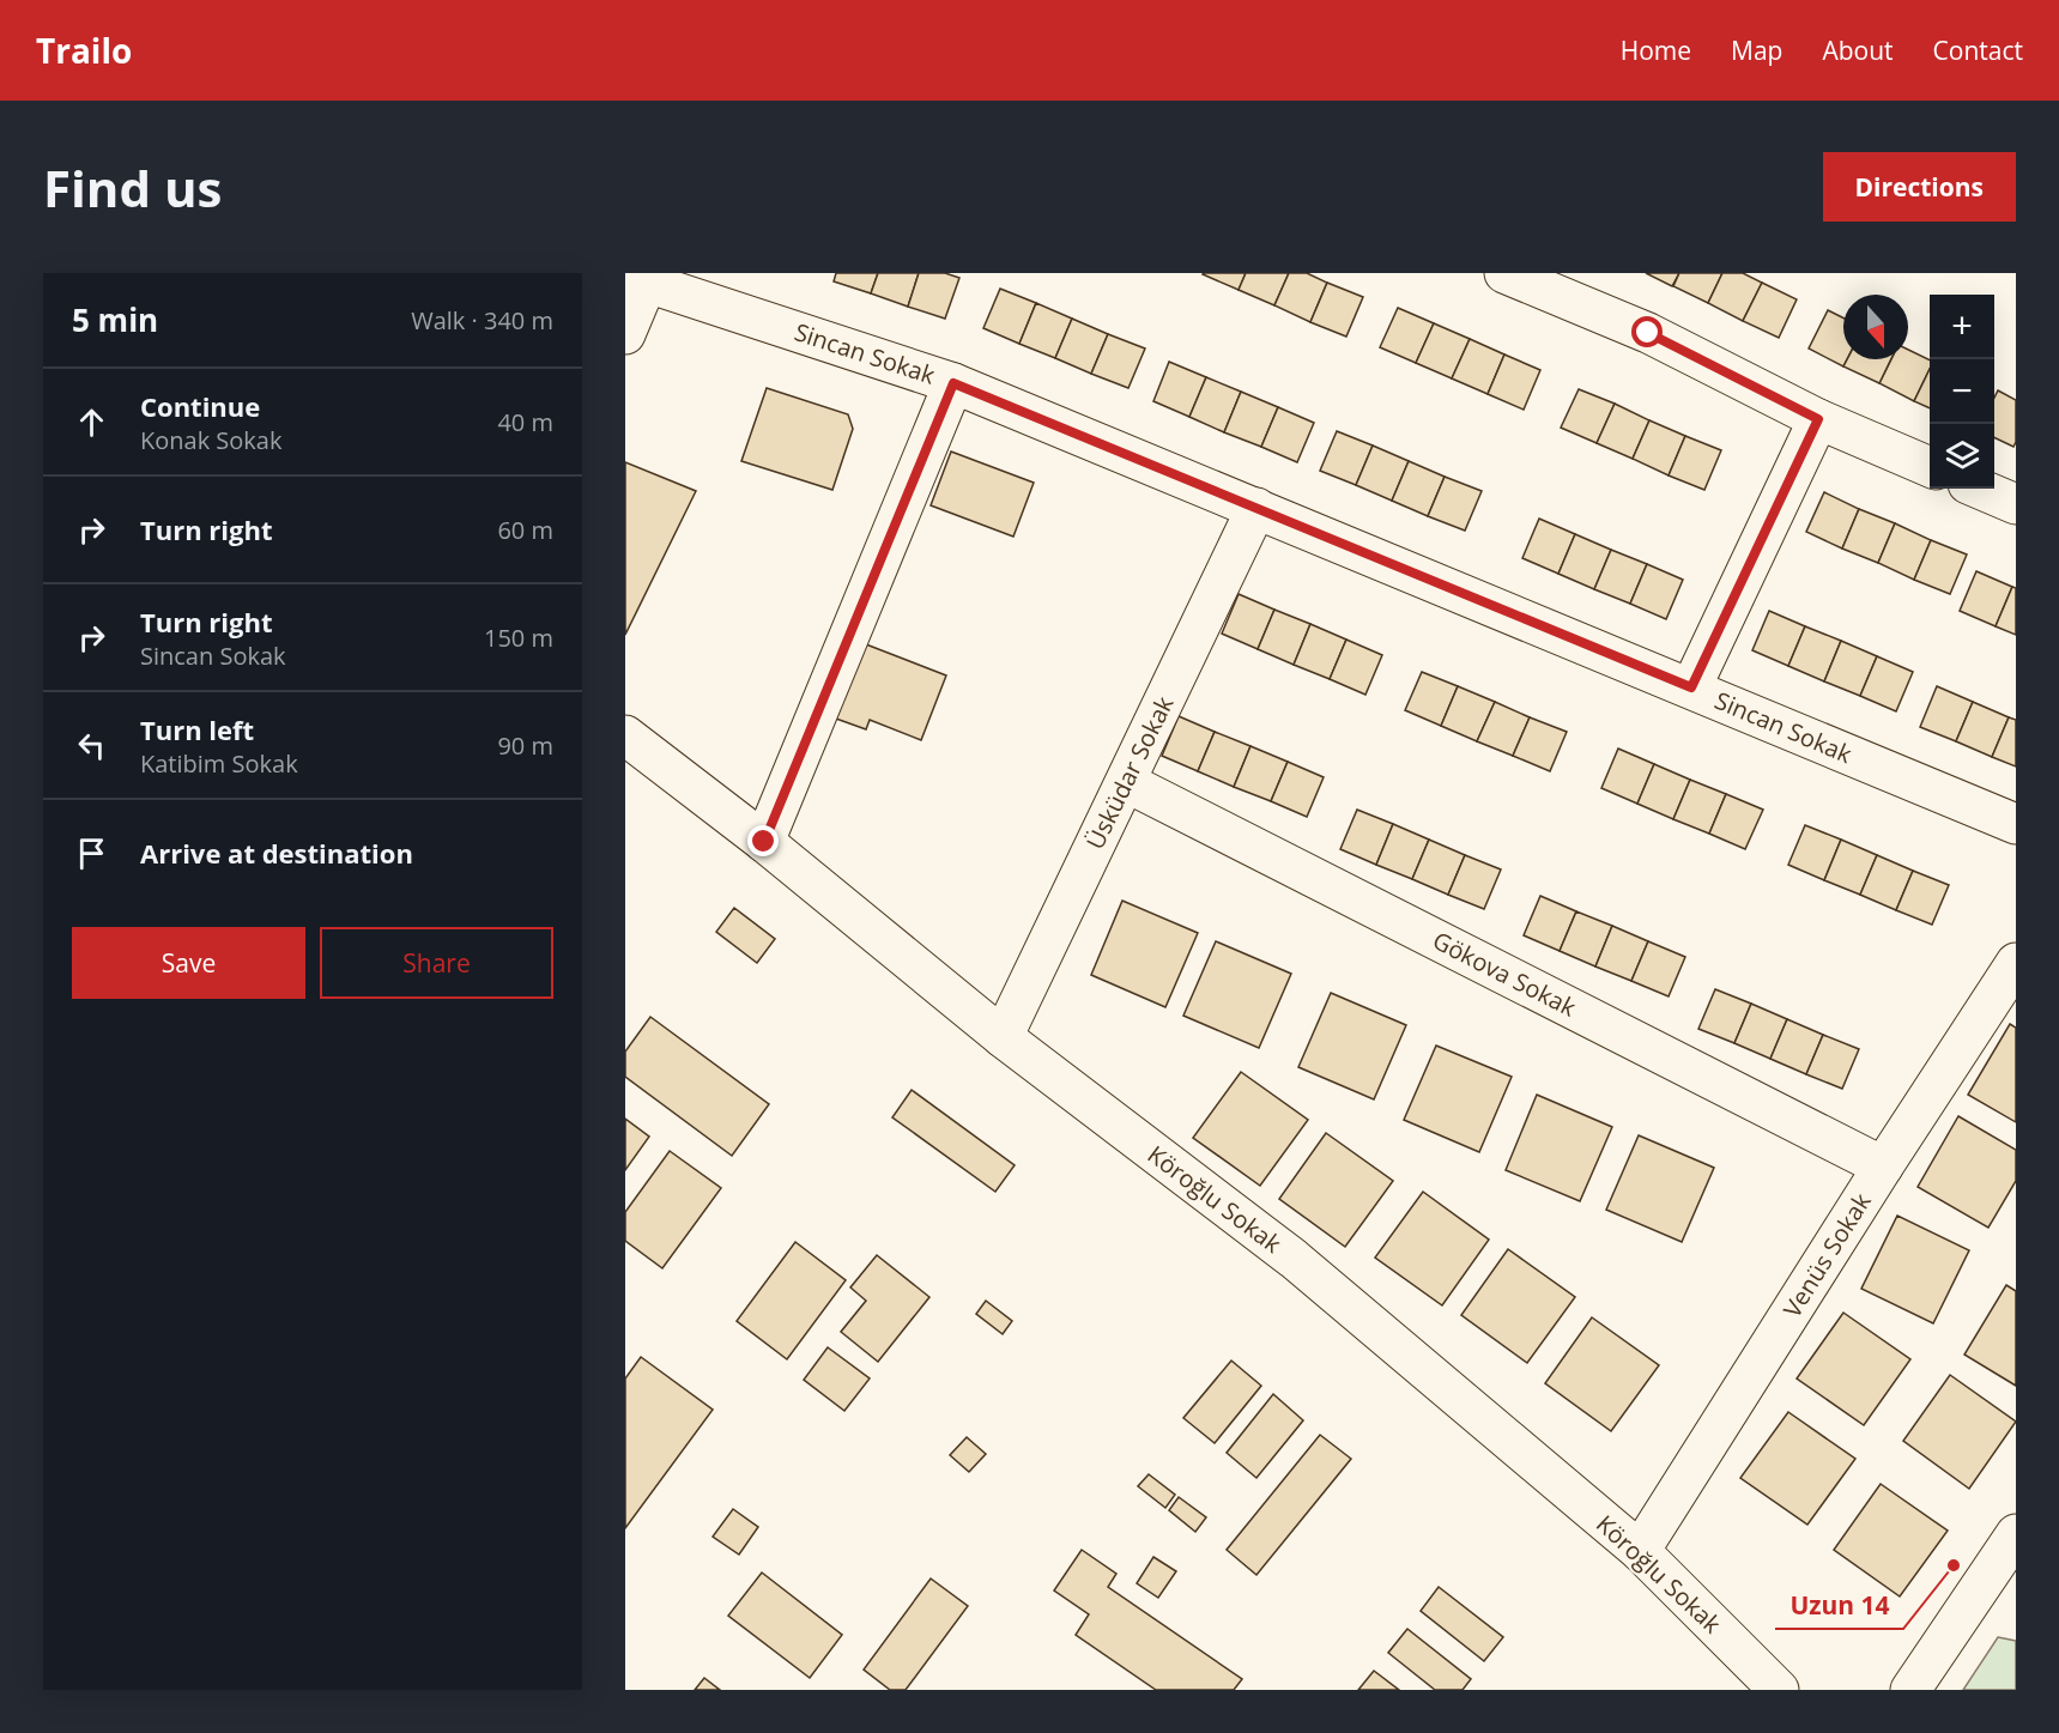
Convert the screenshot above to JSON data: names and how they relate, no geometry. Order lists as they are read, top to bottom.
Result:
{
  "streets": {
    "street": [
      "Sincan Sokak",
      "Üsküdar Sokak",
      "Gökova Sokak",
      "Köroğlu Sokak",
      "Venüs Sokak"
    ]
  },
  "crossings": [
    ["Sincan Sokak", "Üsküdar Sokak"],
    ["Üsküdar Sokak", "Gökova Sokak"],
    ["Üsküdar Sokak", "Köroğlu Sokak"],
    ["Gökova Sokak", "Venüs Sokak"],
    ["Köroğlu Sokak", "Venüs Sokak"]
  ],
  "places": ["Uzun 14"],
  "north": "bottom",
  "page": {
    "header": "Trailo",
    "nav": [
      "Home",
      "Map",
      "About",
      "Contact"
    ],
    "buttons": [
      "Directions",
      ["Save", "Share"]
    ],
    "title": "Find us",
    "heading": ["5 min", "Walk · 340 m"],
    "map_buttons": ["+", "−"],
    "list": [
      ["Continue", "Konak Sokak", "40 m"],
      ["Turn right", "60 m"],
      ["Turn right", "Sincan Sokak", "150 m"],
      ["Turn left", "Katibim Sokak", "90 m"],
      "Arrive at destination"
    ]
  }
}
